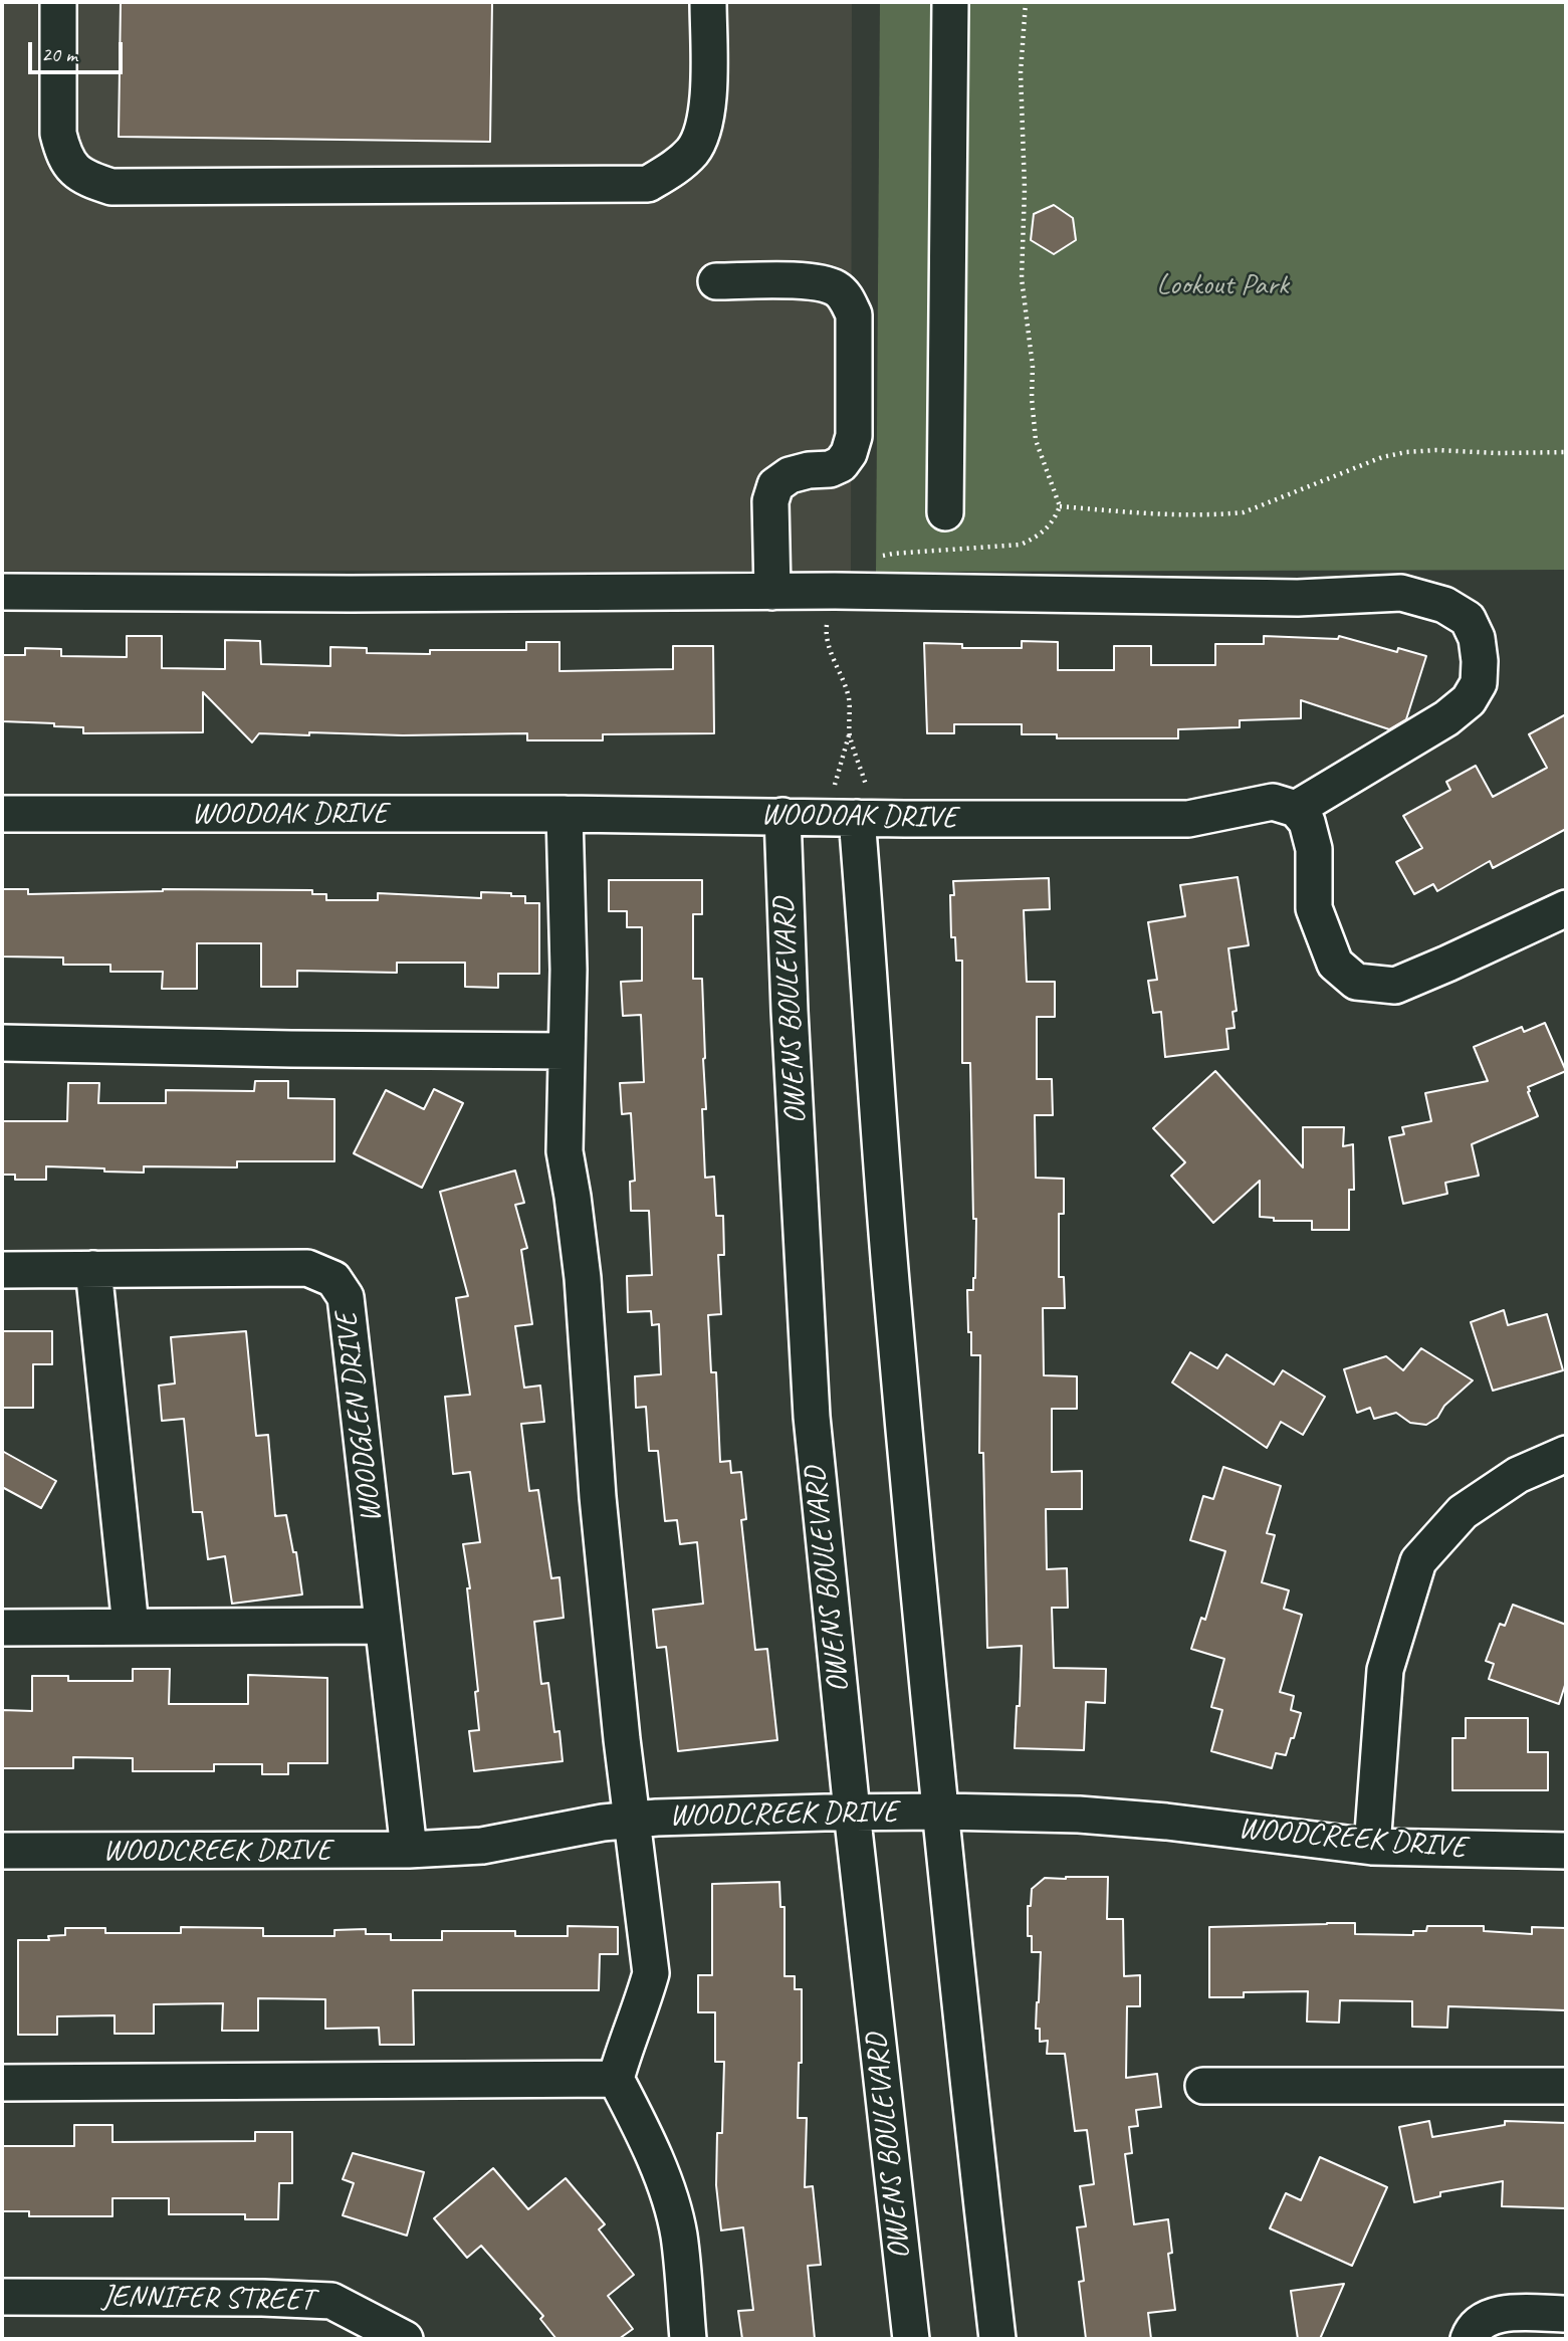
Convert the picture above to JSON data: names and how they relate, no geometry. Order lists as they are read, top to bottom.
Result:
{
  "streets": {
    "street": [
      "WOODOAK DRIVE",
      "OWENS BOULEVARD",
      "WOODGLEN DRIVE",
      "WOODCREEK DRIVE",
      "JENNIFER STREET"
    ]
  },
  "crossings": [
    ["WOODOAK DRIVE", "OWENS BOULEVARD"],
    ["OWENS BOULEVARD", "WOODCREEK DRIVE"],
    ["WOODGLEN DRIVE", "WOODCREEK DRIVE"]
  ],
  "parks": ["Lookout Park"],
  "scale_bar": "20 m"
}
